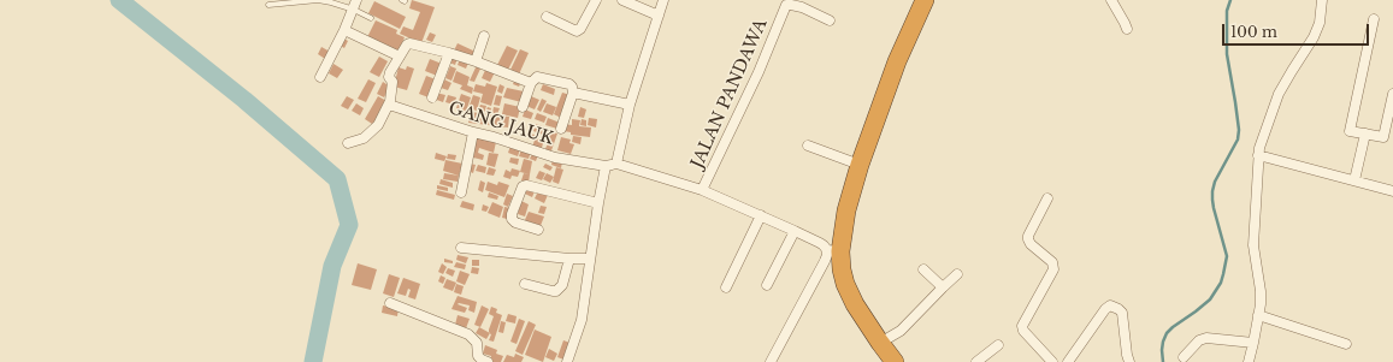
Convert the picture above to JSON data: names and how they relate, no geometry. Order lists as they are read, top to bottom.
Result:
{
  "streets": {
    "street": ["JALAN PANDAWA", "GANG JAUK"]
  },
  "scale_bar": "100 m"
}
